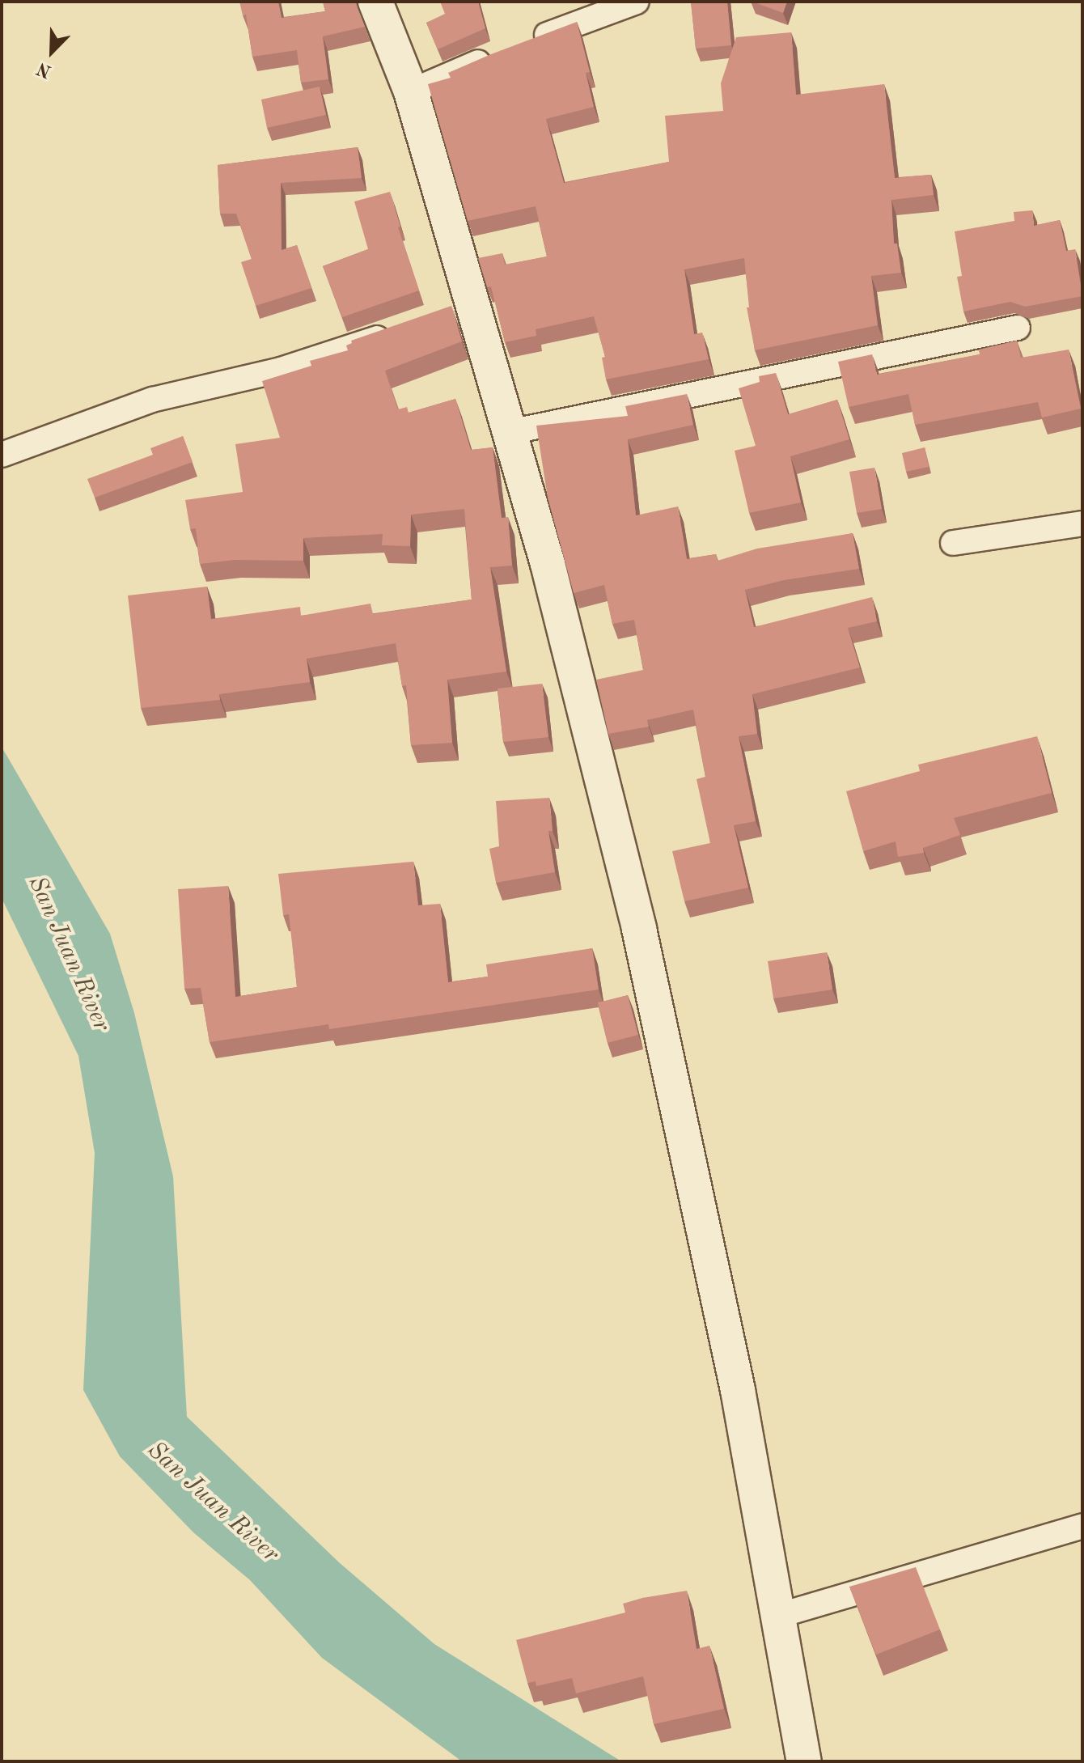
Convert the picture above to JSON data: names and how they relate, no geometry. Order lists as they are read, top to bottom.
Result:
{
  "water": ["San Juan River"],
  "north": "bottom left"
}
